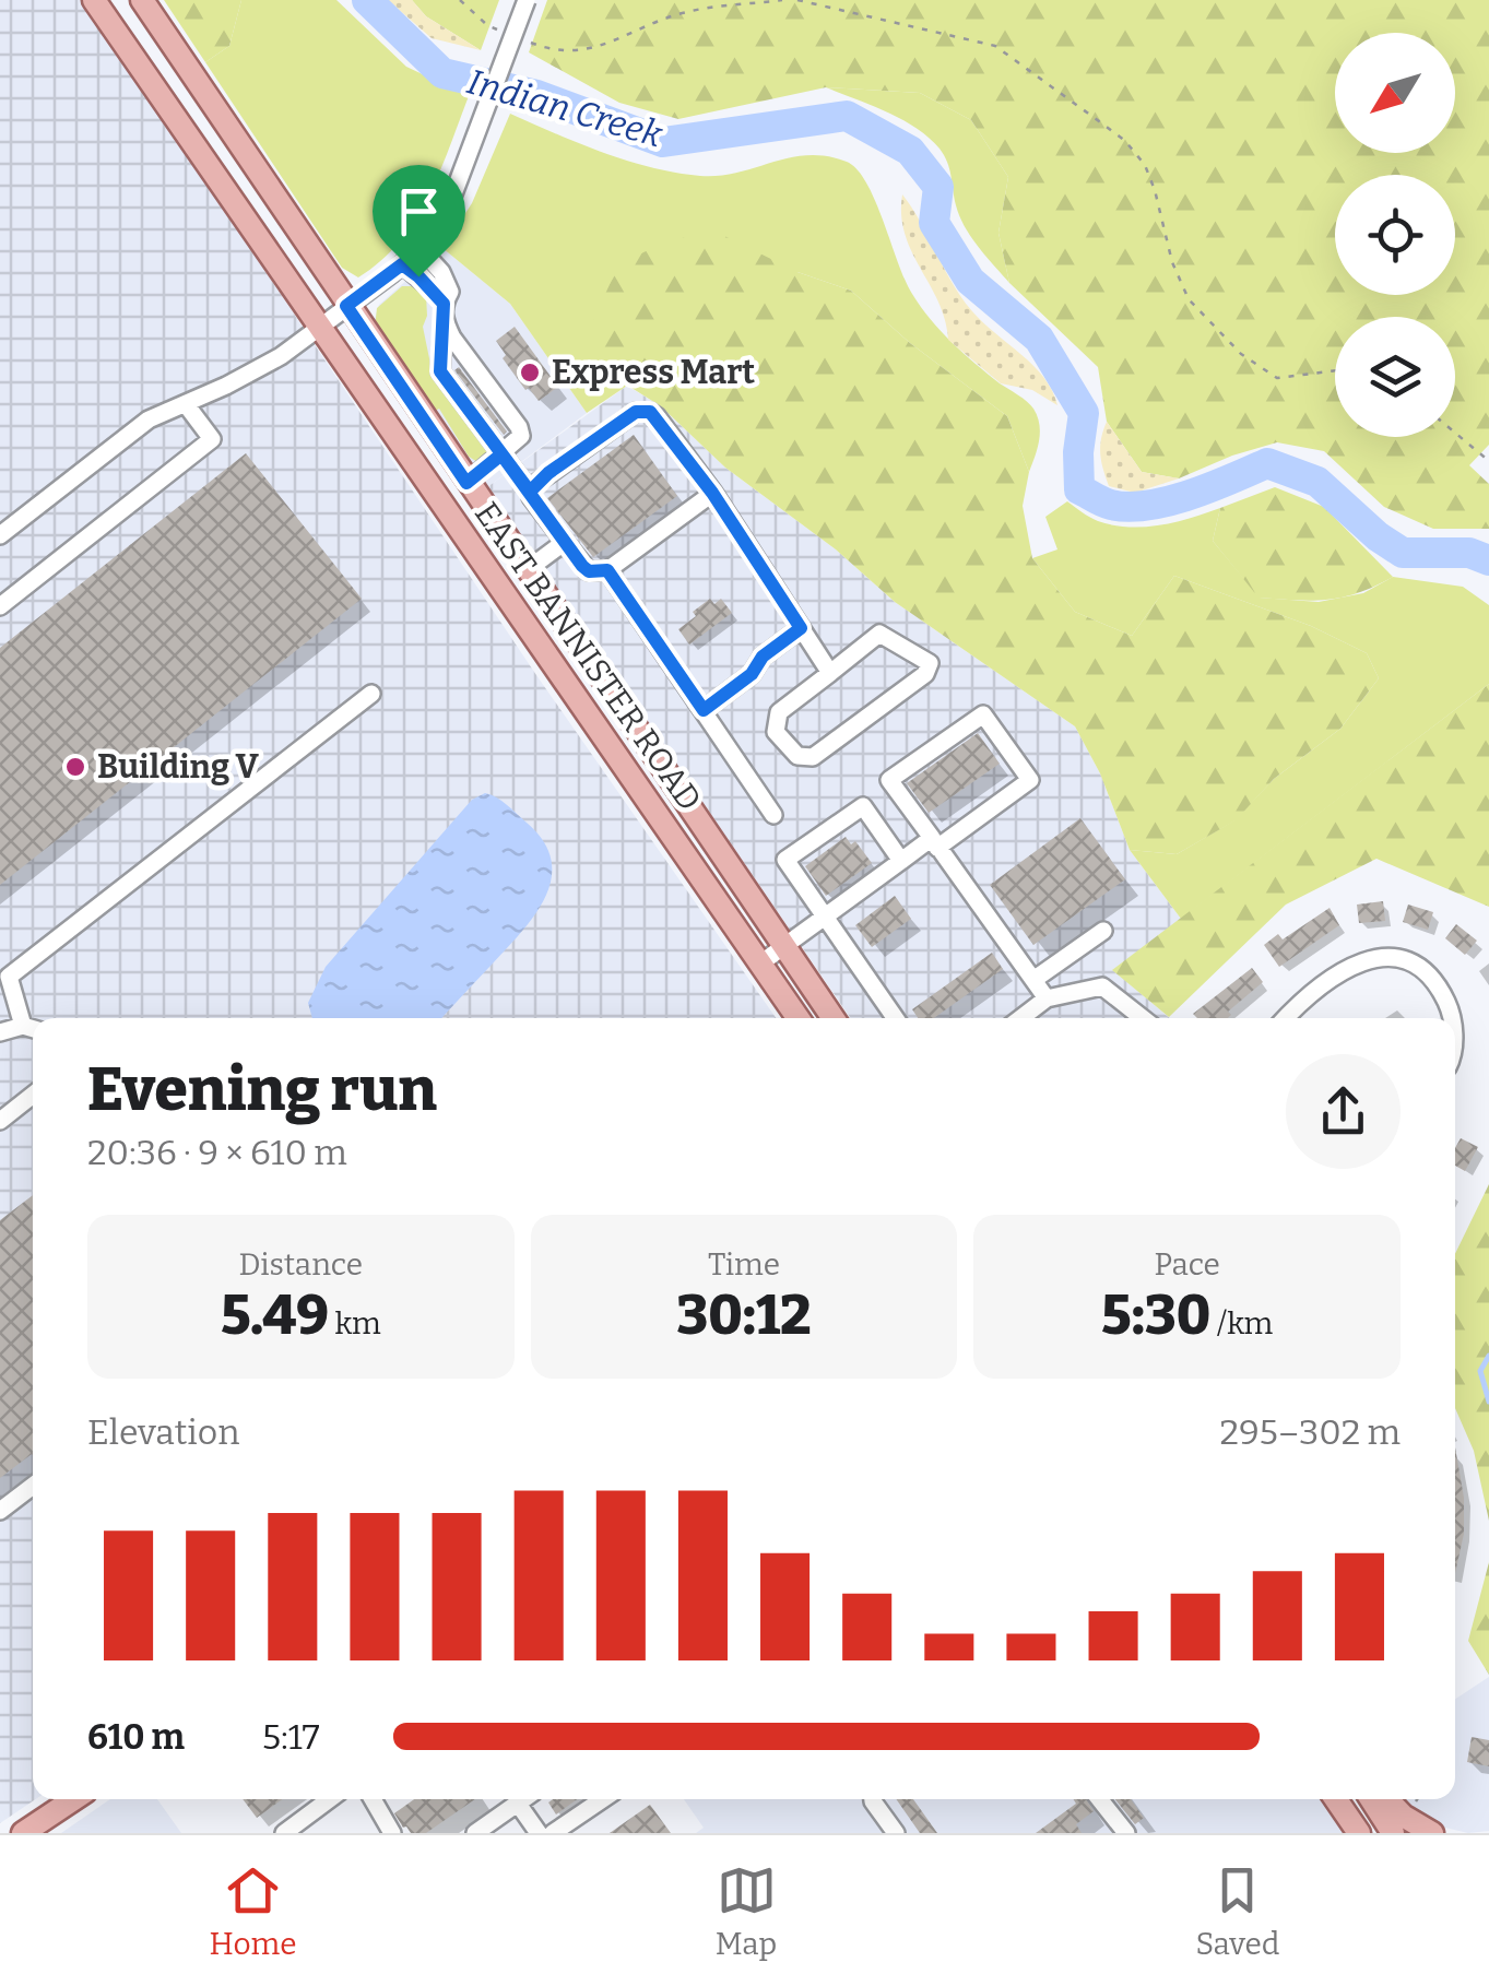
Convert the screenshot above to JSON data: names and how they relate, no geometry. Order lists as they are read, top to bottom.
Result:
{
  "streets": {
    "main road": ["EAST BANNISTER ROAD"]
  },
  "water": ["Indian Creek"],
  "places": ["Express Mart", "Building V"],
  "north": "bottom left",
  "page": {
    "heading": ["Evening run", "20:36 · 9 × 610 m"],
    "stats": [
      ["Distance", "5.49 km"],
      ["Time", "30:12"],
      ["Pace", "5:30 /km"]
    ],
    "chart": ["Elevation", "295–302 m"],
    "list": [
      {
        "name": "610 m",
        "note": "5:17"
      }
    ],
    "tabs": ["Home", "Map", "Saved"]
  }
}
